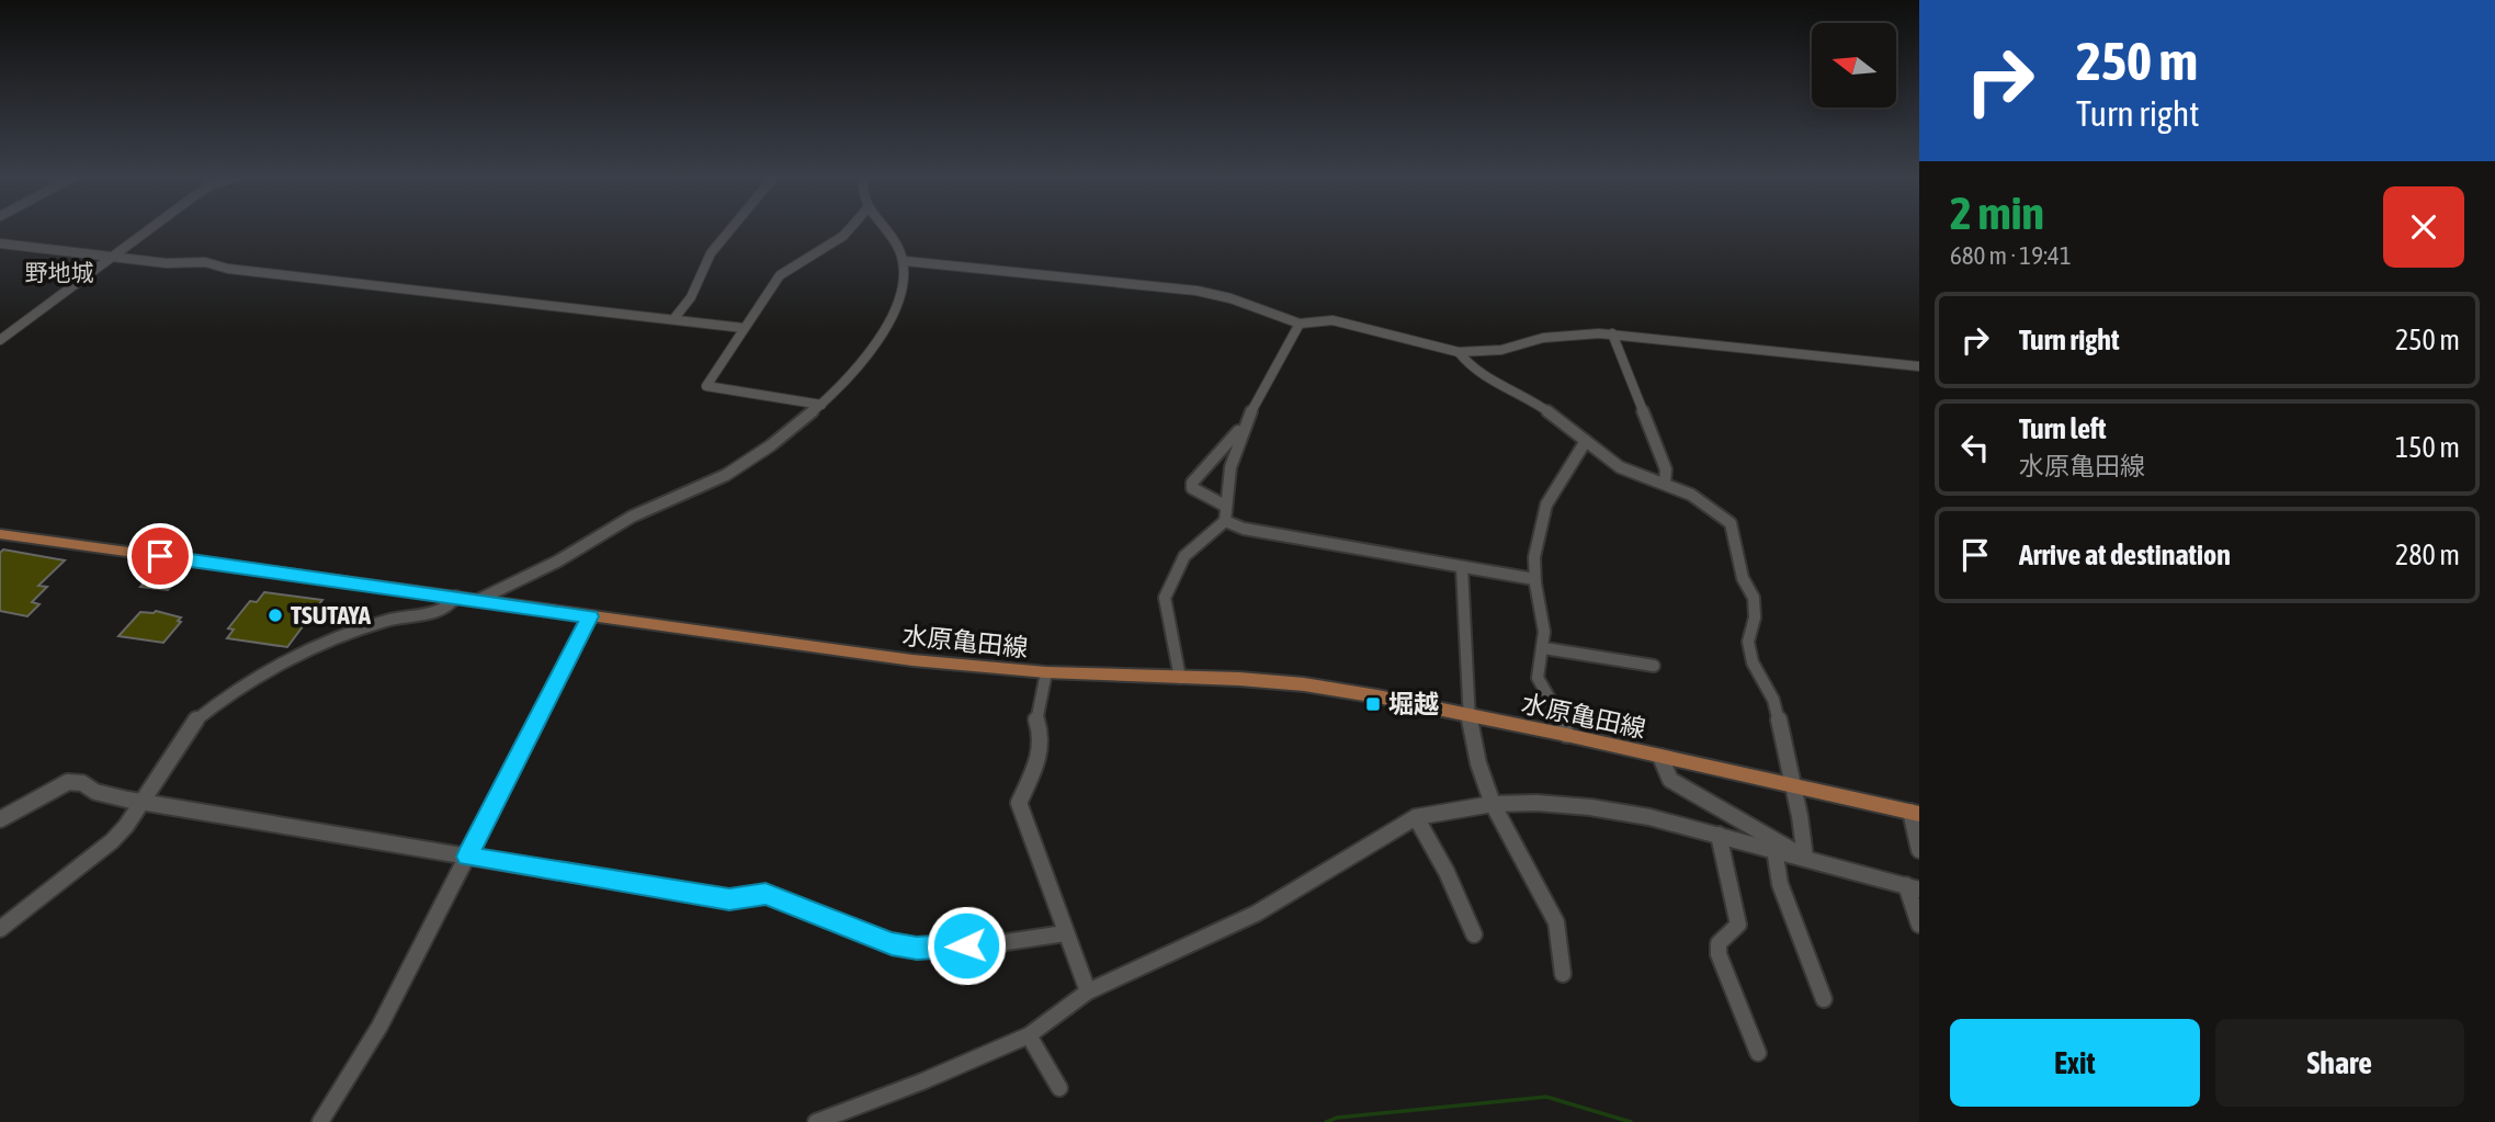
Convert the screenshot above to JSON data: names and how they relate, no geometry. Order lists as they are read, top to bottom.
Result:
{
  "streets": {
    "main road": ["水原亀田線"]
  },
  "districts": ["野地城"],
  "places": {
    "other": ["TSUTAYA"],
    "transit": ["堀越"]
  },
  "north": "left",
  "page": {
    "turn": ["250 m", "Turn right"],
    "heading": ["2 min", "680 m · 19:41"],
    "list": [
      {
        "name": "Turn right",
        "value": "250 m"
      },
      {
        "name": "Turn left",
        "note": "水原亀田線",
        "value": "150 m"
      },
      {
        "name": "Arrive at destination",
        "value": "280 m"
      }
    ],
    "buttons": ["Exit", "Share"]
  }
}
